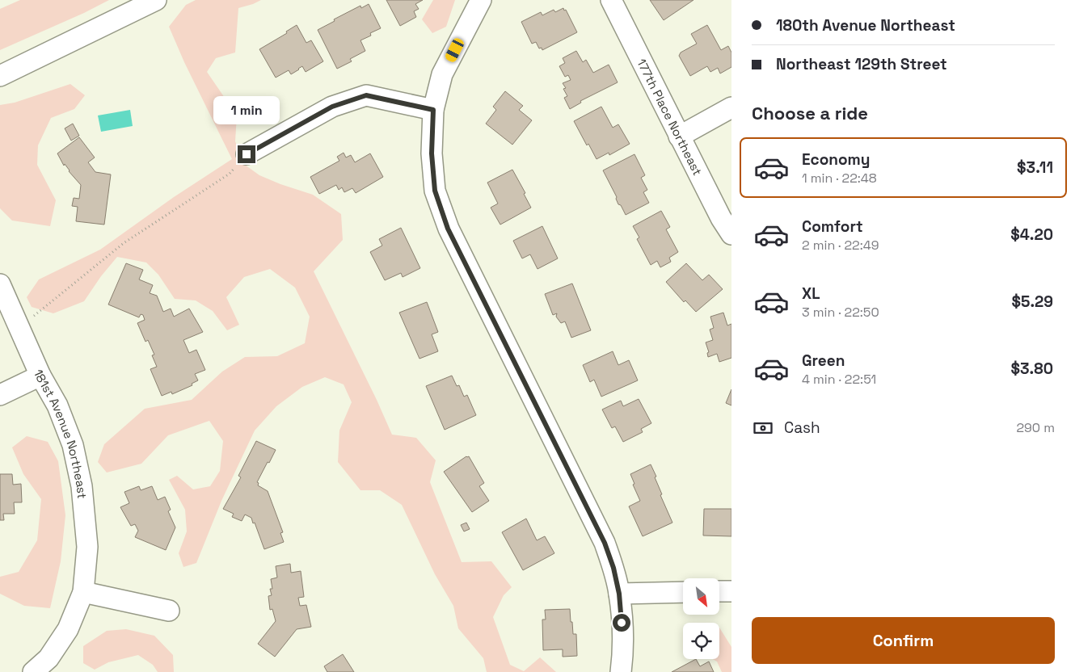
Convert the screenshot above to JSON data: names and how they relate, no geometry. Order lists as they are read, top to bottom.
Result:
{
  "streets": {
    "street": ["177th Place Northeast", "181st Avenue Northeast"]
  },
  "north": "bottom right",
  "page": {
    "banner": ["180th Avenue Northeast", "Northeast 129th Street"],
    "heading": "Choose a ride",
    "bubble": "1 min",
    "list": [
      {
        "name": "Economy",
        "note": "1 min · 22:48",
        "value": "$3.11"
      },
      {
        "name": "Comfort",
        "note": "2 min · 22:49",
        "value": "$4.20"
      },
      {
        "name": "XL",
        "note": "3 min · 22:50",
        "value": "$5.29"
      },
      {
        "name": "Green",
        "note": "4 min · 22:51",
        "value": "$3.80"
      }
    ],
    "pay": ["Cash", "290 m"],
    "buttons": "Confirm"
  }
}
